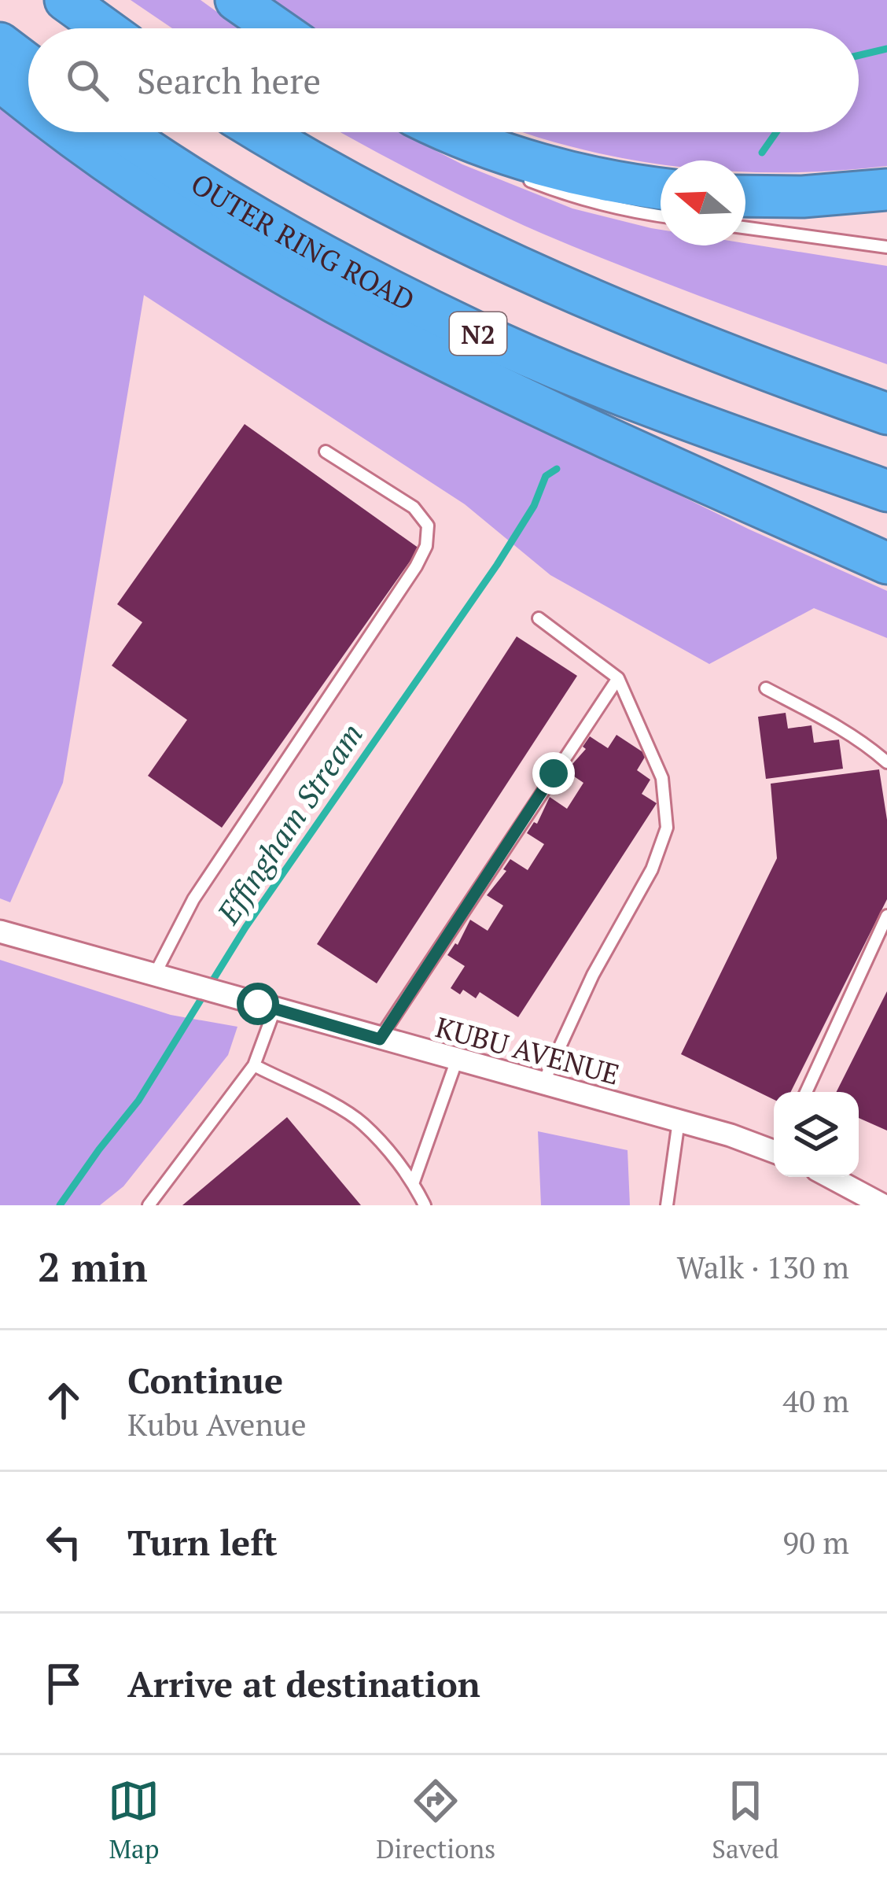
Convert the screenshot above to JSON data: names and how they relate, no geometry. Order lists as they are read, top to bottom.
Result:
{
  "streets": {
    "highway": ["OUTER RING ROAD", "N2"],
    "street": ["KUBU AVENUE"]
  },
  "water": ["Effingham Stream"],
  "north": "left",
  "page": {
    "search": "Search here",
    "heading": ["2 min", "Walk · 130 m"],
    "list": [
      ["Continue", "Kubu Avenue", "40 m"],
      ["Turn left", "90 m"],
      "Arrive at destination"
    ],
    "nav": ["Map", "Directions", "Saved"]
  }
}
